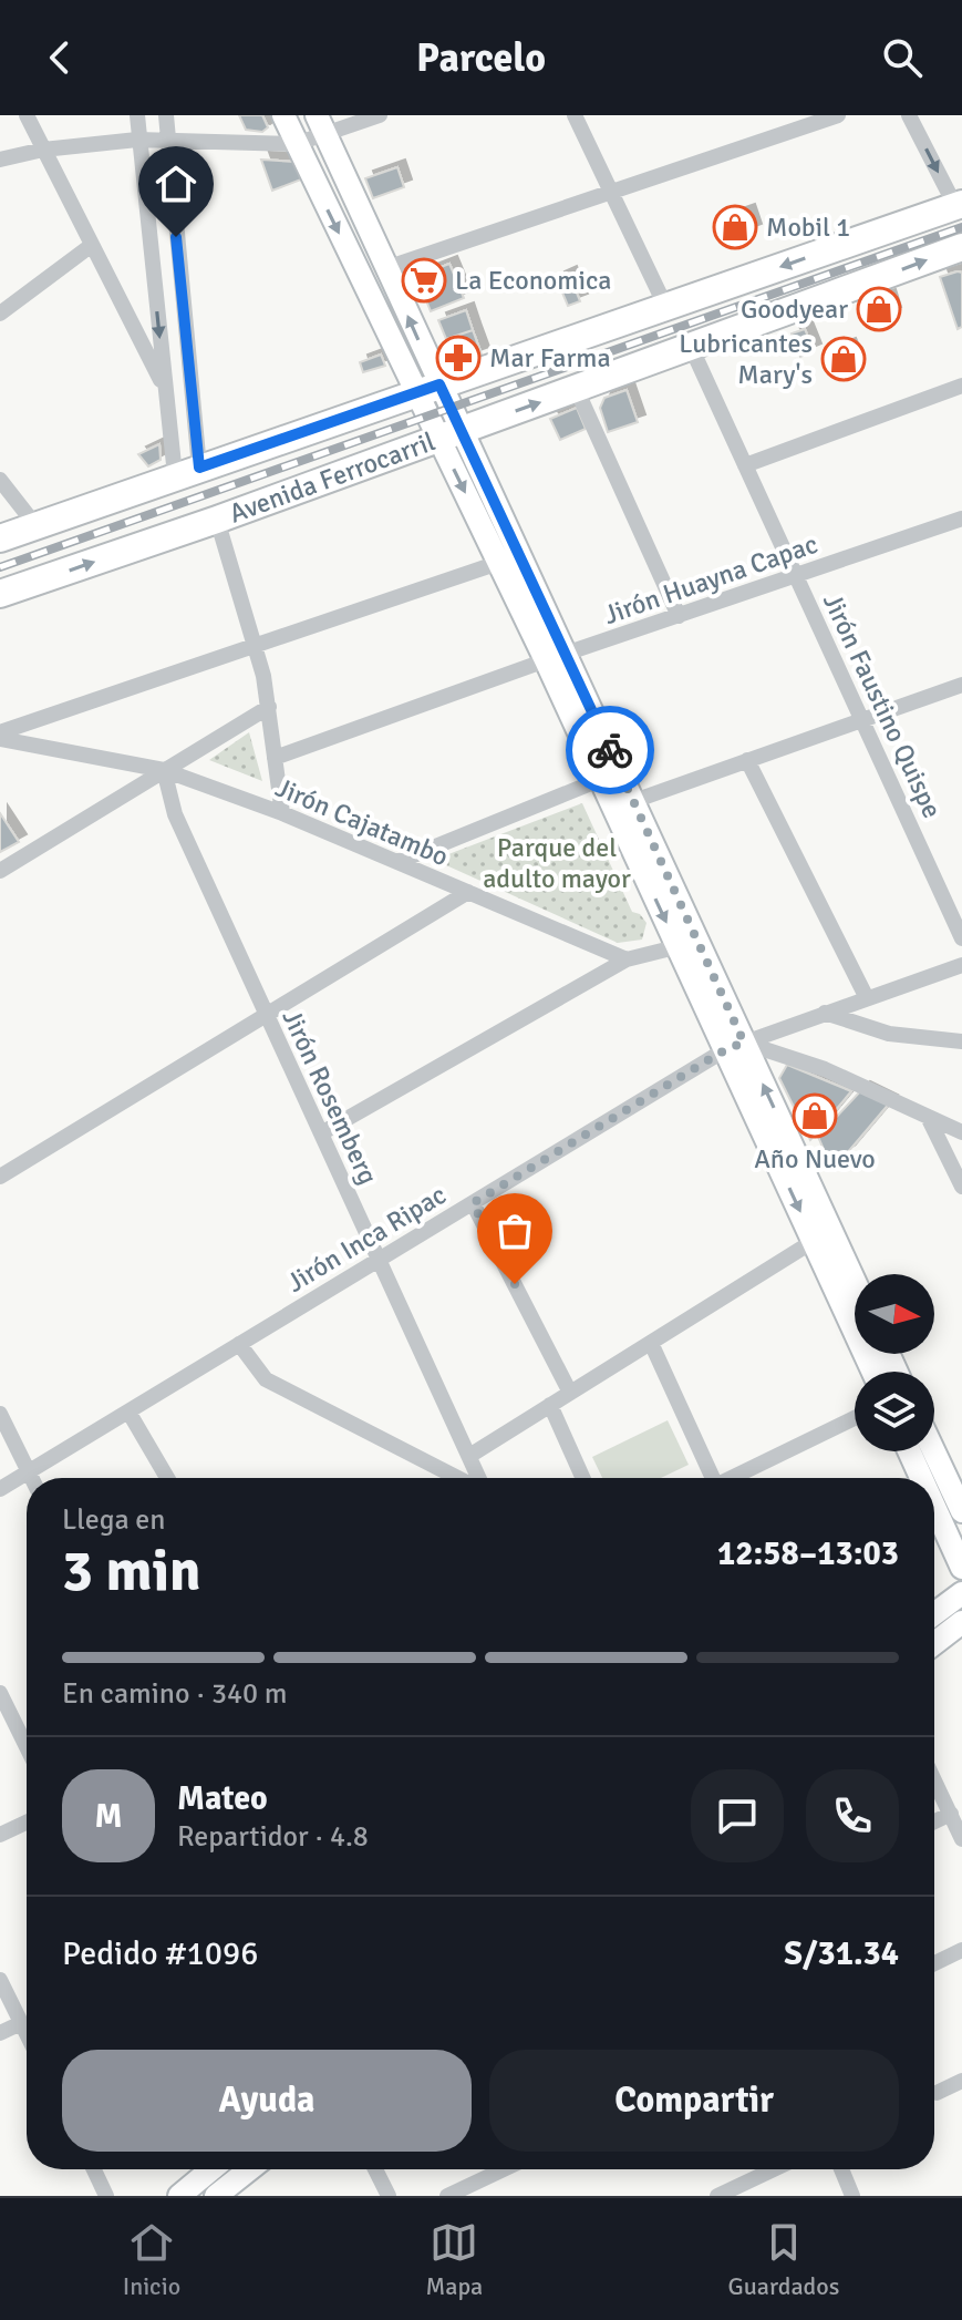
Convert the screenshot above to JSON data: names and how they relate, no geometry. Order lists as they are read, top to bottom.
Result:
{
  "streets": {
    "main road": ["Avenida Ferrocarril"],
    "street": [
      "Jirón Huayna Capac",
      "Jirón Faustino Quispe",
      "Jirón Cajatambo",
      "Jirón Rosemberg",
      "Jirón Inca Ripac"
    ]
  },
  "crossings": [
    ["Avenida Ferrocarril", "Jirón Faustino Quispe"],
    ["Jirón Huayna Capac", "Jirón Faustino Quispe"],
    ["Jirón Cajatambo", "Jirón Rosemberg"],
    ["Jirón Rosemberg", "Jirón Inca Ripac"]
  ],
  "parks": ["Parque del adulto mayor"],
  "places": {
    "shop": [
      "Mobil 1",
      "Goodyear",
      "Lubricantes Mary's",
      "Año Nuevo"
    ],
    "supermarket": ["La Economica"],
    "pharmacy": ["Mar Farma"]
  },
  "north": "right",
  "page": {
    "header": "Parcelo",
    "heading": ["3 min", "Llega en", "12:58–13:03"],
    "panel": [
      "Mateo",
      "Repartidor · 4.8",
      "Pedido #1096",
      "S/31.34"
    ],
    "bar": "En camino · 340 m",
    "round": "M",
    "buttons": ["Ayuda", "Compartir"],
    "tabs": ["Inicio", "Mapa", "Guardados"]
  }
}
